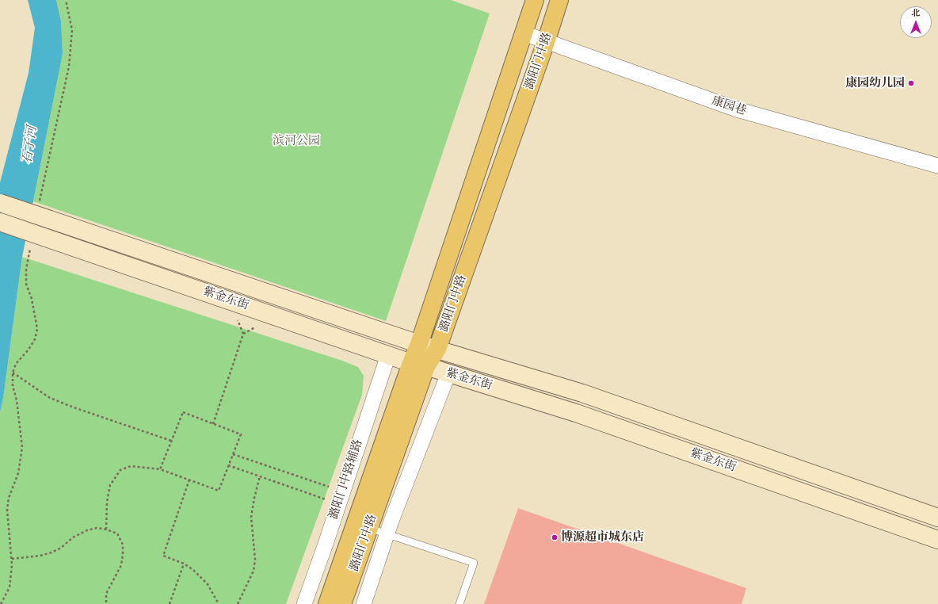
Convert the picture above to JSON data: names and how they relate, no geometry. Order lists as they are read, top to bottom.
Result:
{
  "streets": {
    "main road": ["潞阳门中路", "紫金东街"],
    "street": ["康园巷", "潞阳门中路辅路"]
  },
  "crossings": [
    ["潞阳门中路", "康园巷"],
    ["潞阳门中路", "紫金东街"],
    ["紫金东街", "潞阳门中路辅路"]
  ],
  "water": ["石子河"],
  "parks": ["滨河公园"],
  "places": ["康园幼儿园", "博源超市城东店"],
  "north": "top"
}
